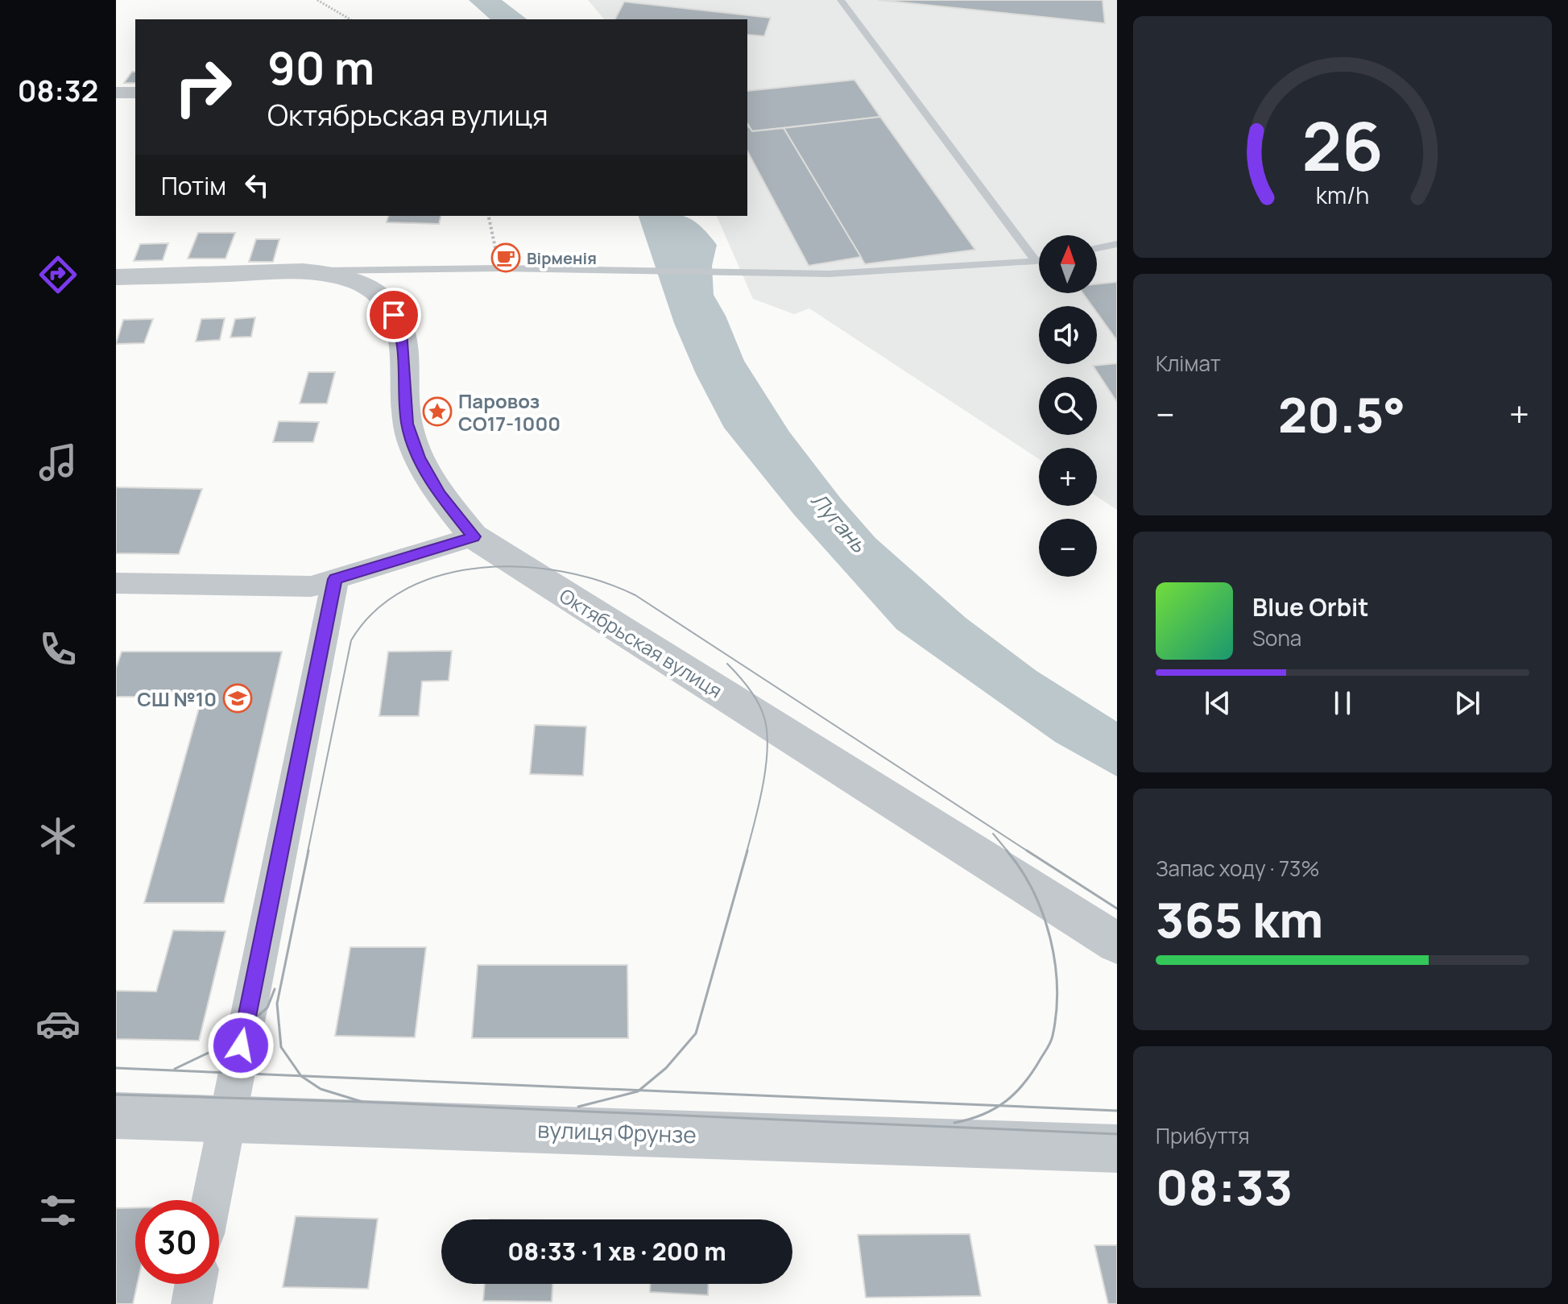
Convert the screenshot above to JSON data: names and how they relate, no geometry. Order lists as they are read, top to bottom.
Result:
{
  "streets": {
    "street": ["Октябрьская вулиця", "вулиця Фрунзе"]
  },
  "water": ["Лугань"],
  "places": {
    "cafe": ["Вірменія"],
    "place": ["Паровоз СО17-1000"],
    "school or university": ["СШ №10"]
  },
  "north": "top",
  "page": {
    "tabs": "08:32",
    "turn": ["90 m", "Октябрьская вулиця"],
    "then": "Потім",
    "map_buttons": ["+", "−"],
    "tile": [
      "Клімат",
      ["Запас ходу · 73%", "365 km"],
      ["Прибуття", "08:33"]
    ],
    "heat": ["−", "20.5°", "+"],
    "song": ["Blue Orbit", "Sona"],
    "limit": "30",
    "trip": "08:33 · 1 хв · 200 m",
    "gauge": ["26", "km/h"]
  }
}
